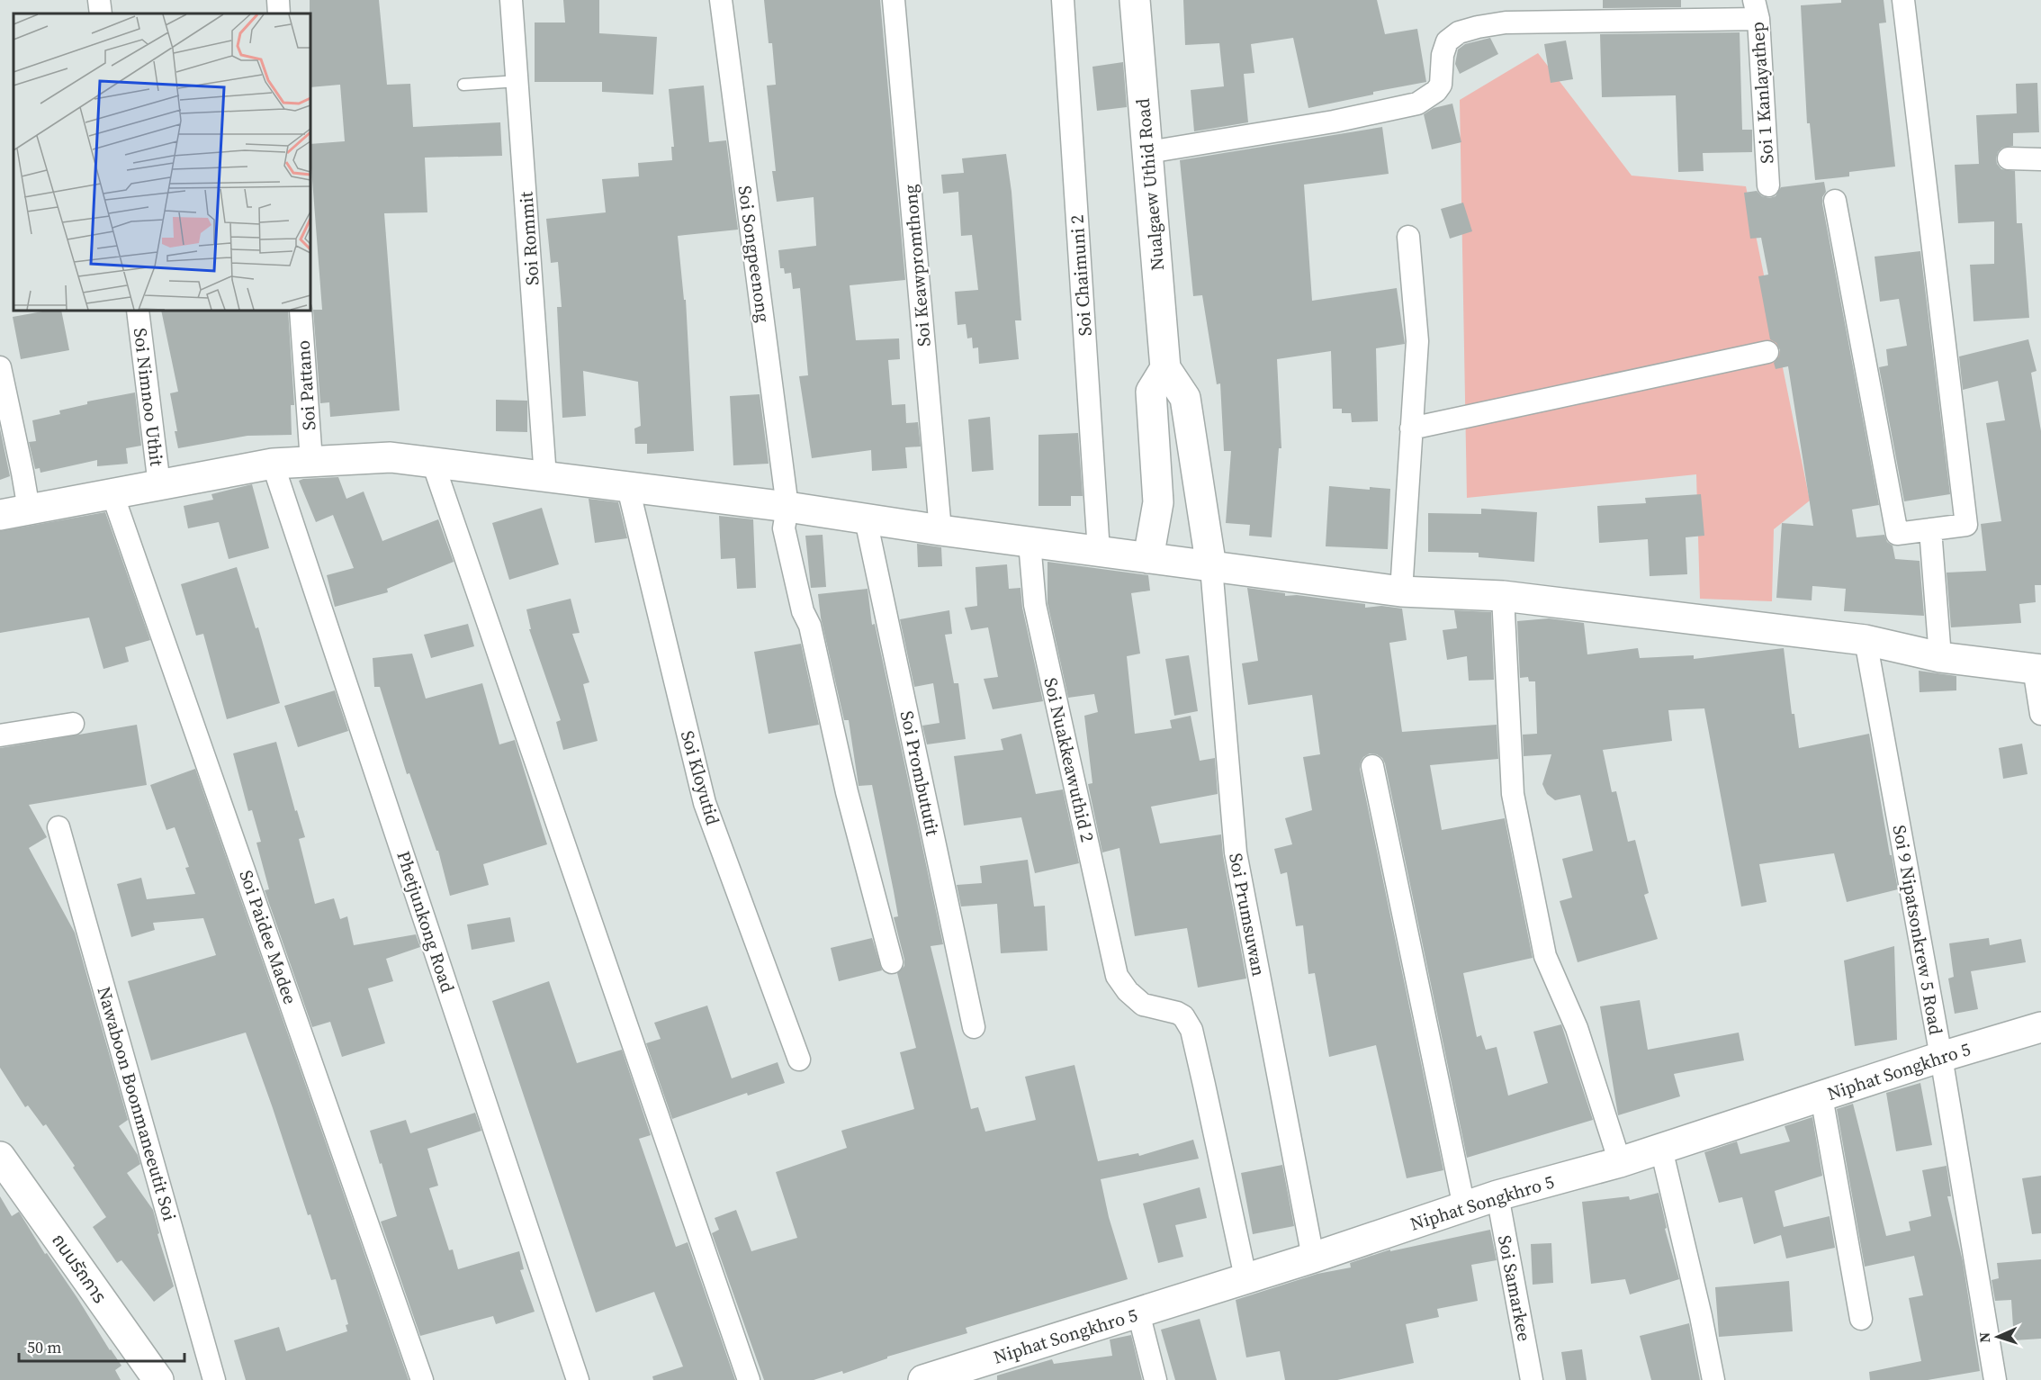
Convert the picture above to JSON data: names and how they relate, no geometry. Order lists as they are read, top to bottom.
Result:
{
  "streets": {
    "street": [
      "Soi 1 Kanlayathep",
      "Nualgaew Uthid Road",
      "Soi Rommit",
      "Soi Songpeenong",
      "Soi Keawpromthong",
      "Soi Chaimuni 2",
      "Soi Pattano",
      "Soi Nimnoo Uthit",
      "Soi Nuakkeawuthid 2",
      "Soi Prombututit",
      "Soi Kloyutid",
      "Soi Prumsuwan",
      "Phetjunkong Road",
      "Soi 9 Nipatsonkrew 5 Road",
      "Soi Paidee Madee",
      "Niphat Songkhro 5",
      "Nawaboon Boonmaneeutit Soi",
      "ถนนรัถการ",
      "Soi Samarkee"
    ]
  },
  "crossings": [
    ["Nualgaew Uthid Road", "Soi Prumsuwan"],
    ["Soi Nuakkeawuthid 2", "Niphat Songkhro 5"],
    ["Soi Prumsuwan", "Niphat Songkhro 5"],
    ["Soi 9 Nipatsonkrew 5 Road", "Niphat Songkhro 5"],
    ["Niphat Songkhro 5", "Soi Samarkee"]
  ],
  "scale_bar": "50 m",
  "north": "left"
}
